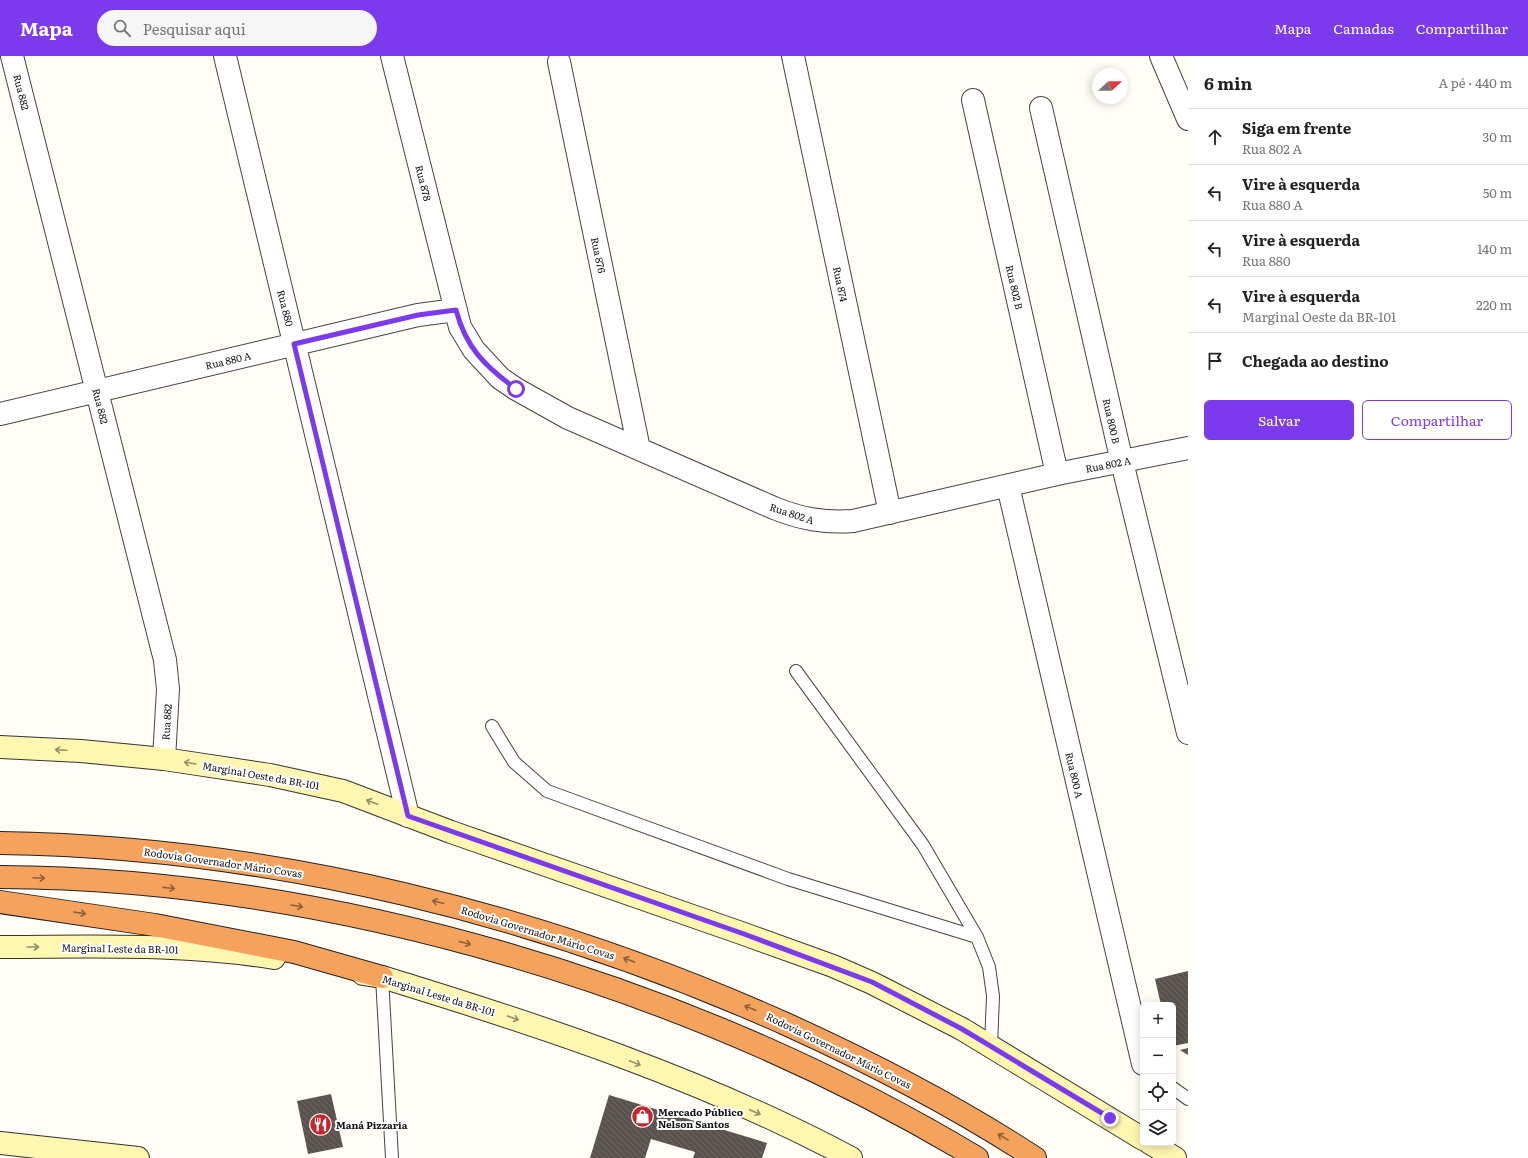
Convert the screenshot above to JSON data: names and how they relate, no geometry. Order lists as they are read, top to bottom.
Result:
{
  "streets": {
    "highway": ["Rodovia Governador Mário Covas"],
    "main road": ["Marginal Oeste da BR-101", "Marginal Leste da BR-101"],
    "street": [
      "Rua 882",
      "Rua 878",
      "Rua 876",
      "Rua 874",
      "Rua 802 B",
      "Rua 880",
      "Rua 880 A",
      "Rua 800 B",
      "Rua 802 A",
      "Rua 800 A"
    ]
  },
  "crossings": [
    ["Rua 882", "Rua 880 A"],
    ["Rua 882", "Marginal Oeste da BR-101"],
    ["Rua 878", "Rua 880 A"],
    ["Rua 878", "Rua 802 A"],
    ["Rua 876", "Rua 802 A"],
    ["Rua 874", "Rua 802 A"],
    ["Rua 802 B", "Rua 802 A"],
    ["Rua 880", "Rua 880 A"],
    ["Rua 880", "Marginal Oeste da BR-101"],
    ["Rua 880 A", "Rua 802 A"],
    ["Rua 800 B", "Rua 802 A"],
    ["Rua 802 A", "Rua 800 A"]
  ],
  "one_way": ["Marginal Leste da BR-101"],
  "places": {
    "shop": ["Mercado Público Nelson Santos"],
    "restaurant": ["Maná Pizzaria"]
  },
  "north": "right",
  "page": {
    "header": "Mapa",
    "search": "Pesquisar aqui",
    "nav": ["Mapa", "Camadas", "Compartilhar"],
    "heading": ["6 min", "A pé · 440 m"],
    "list": [
      ["Siga em frente", "Rua 802 A", "30 m"],
      ["Vire à esquerda", "Rua 880 A", "50 m"],
      ["Vire à esquerda", "Rua 880", "140 m"],
      ["Vire à esquerda", "Marginal Oeste da BR-101", "220 m"],
      "Chegada ao destino"
    ],
    "buttons": ["Salvar", "Compartilhar"],
    "map_buttons": ["+", "−"]
  }
}
